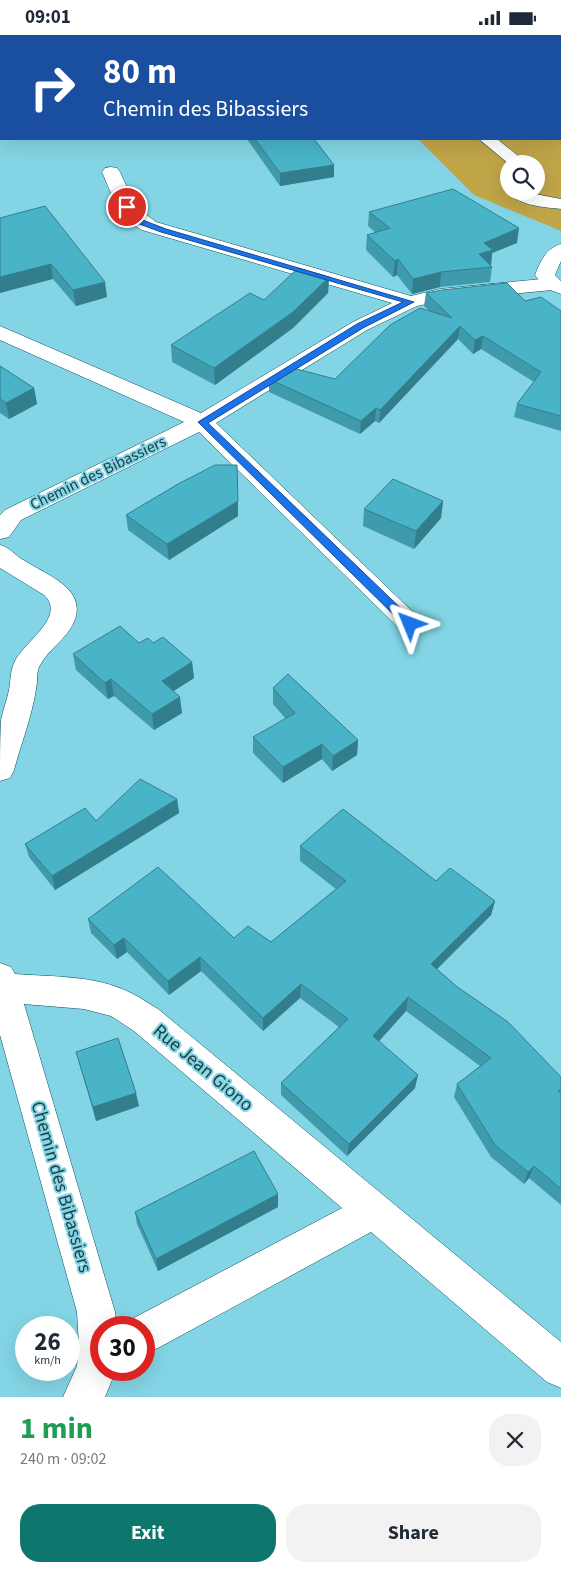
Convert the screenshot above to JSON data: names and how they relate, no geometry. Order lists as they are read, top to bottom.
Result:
{
  "streets": {
    "street": ["Chemin des Bibassiers", "Rue Jean Giono"]
  },
  "crossings": [
    ["Chemin des Bibassiers", "Rue Jean Giono"]
  ],
  "page": {
    "status": "09:01",
    "turn": ["80 m", "Chemin des Bibassiers"],
    "speed": "26 km/h",
    "limit": "30",
    "heading": ["1 min", "240 m · 09:02"],
    "buttons": ["Exit", "Share"]
  }
}
